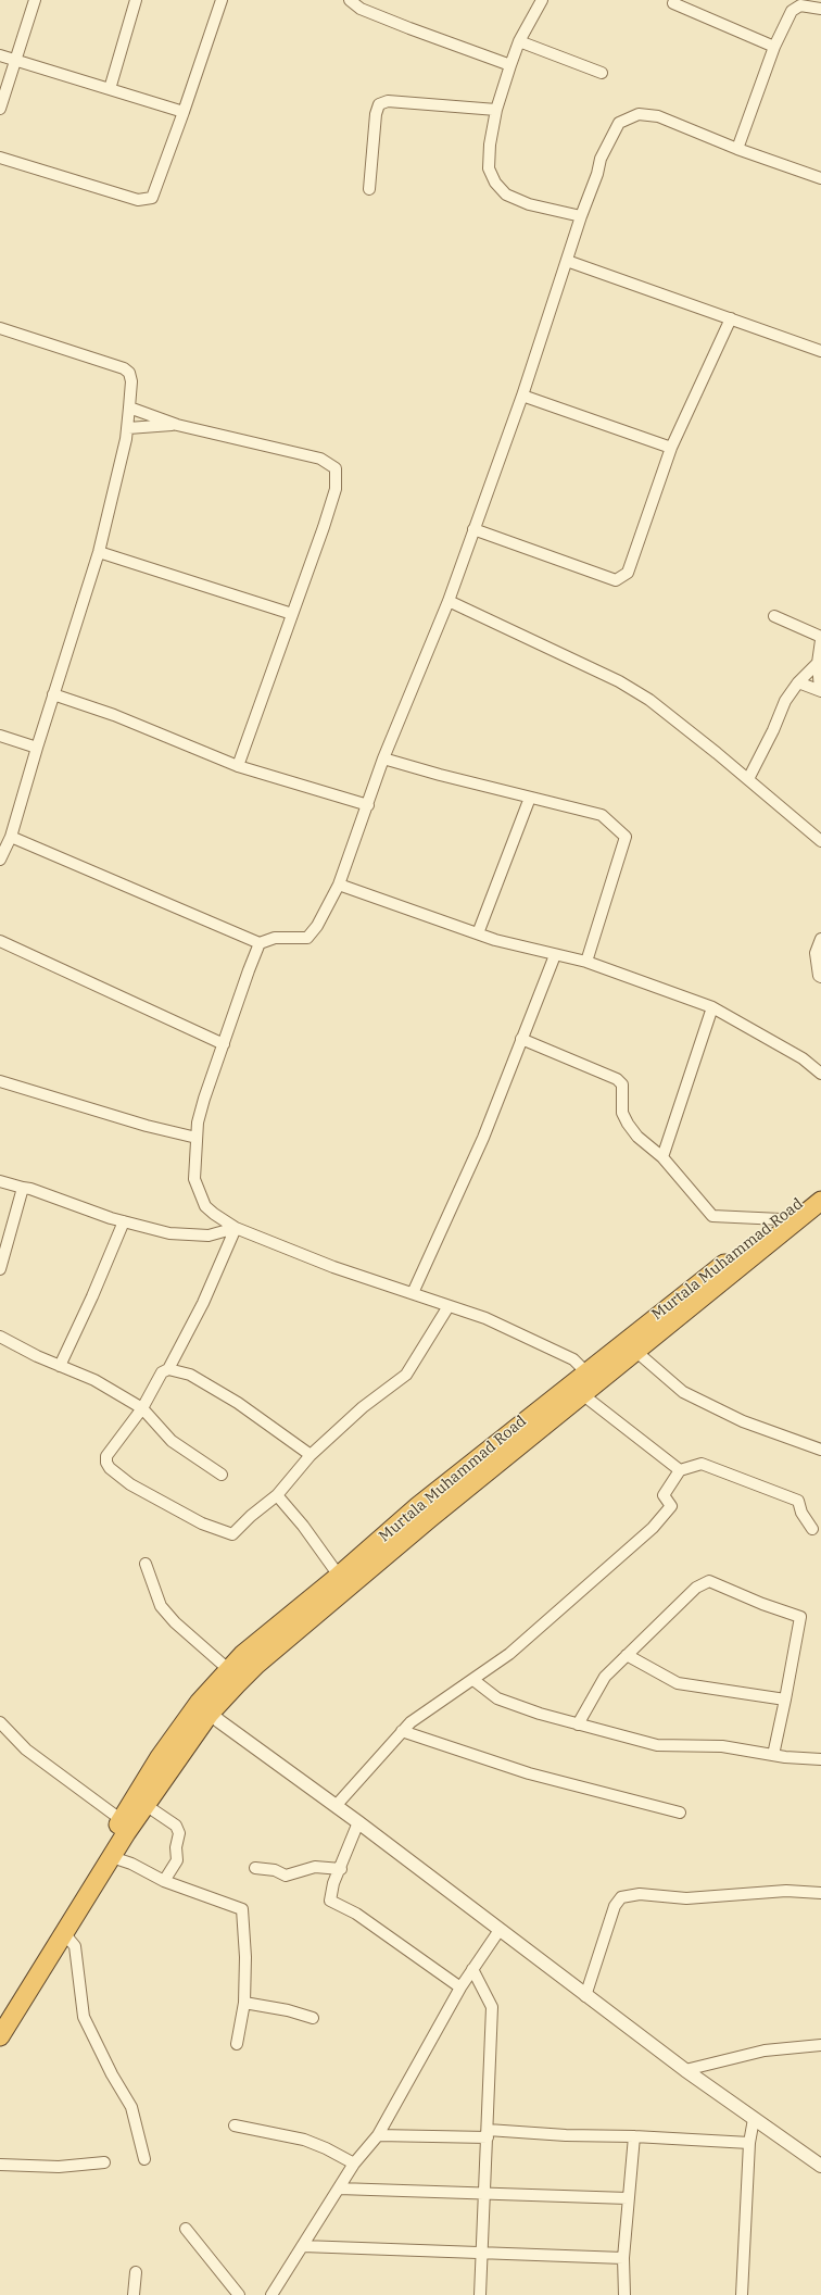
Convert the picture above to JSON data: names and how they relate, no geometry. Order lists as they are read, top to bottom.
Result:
{
  "streets": {
    "highway": ["Murtala Muhammad Road"]
  }
}
